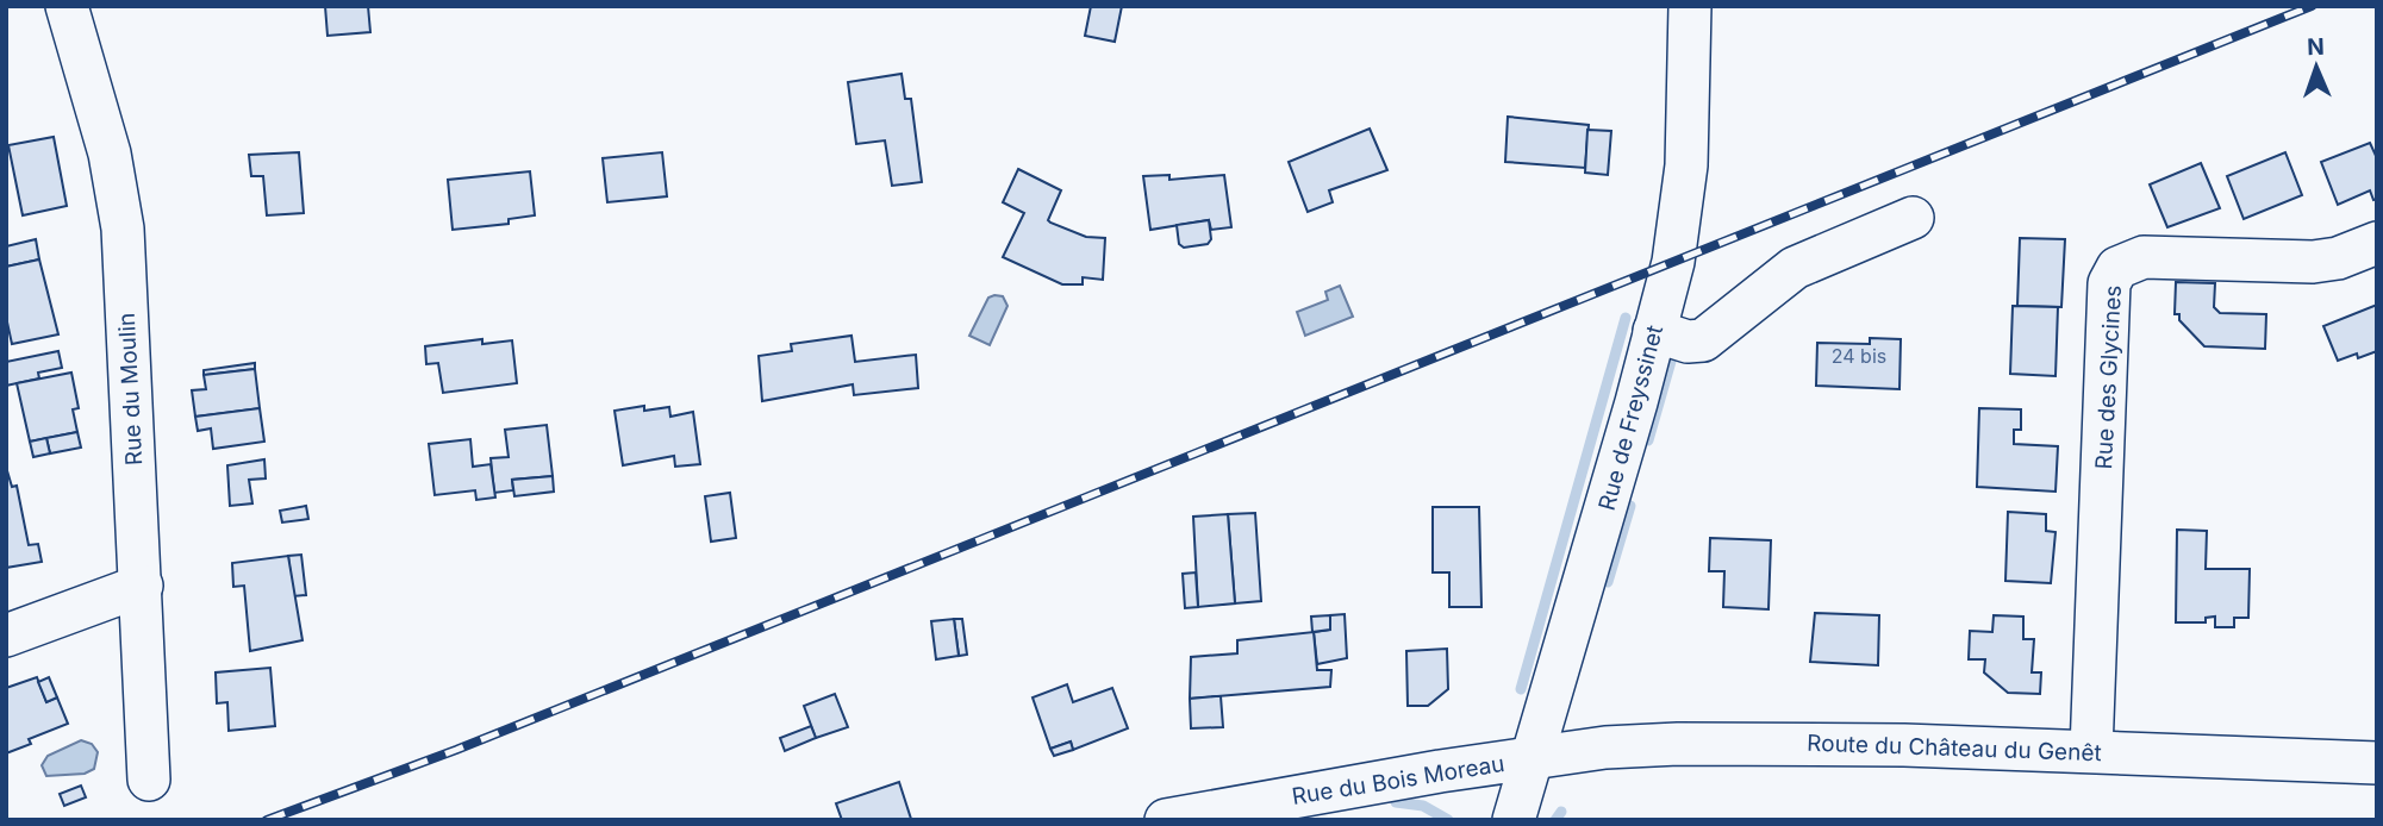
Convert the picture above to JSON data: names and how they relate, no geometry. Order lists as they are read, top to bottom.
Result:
{
  "streets": {
    "street": [
      "Rue des Glycines",
      "Rue du Moulin",
      "Rue de Freyssinet",
      "Route du Château du Genêt",
      "Rue du Bois Moreau"
    ]
  },
  "crossings": [
    ["Rue des Glycines", "Route du Château du Genêt"],
    ["Rue de Freyssinet", "Route du Château du Genêt"],
    ["Rue de Freyssinet", "Rue du Bois Moreau"],
    ["Route du Château du Genêt", "Rue du Bois Moreau"]
  ],
  "house_numbers": ["24 bis"],
  "north": "top"
}
